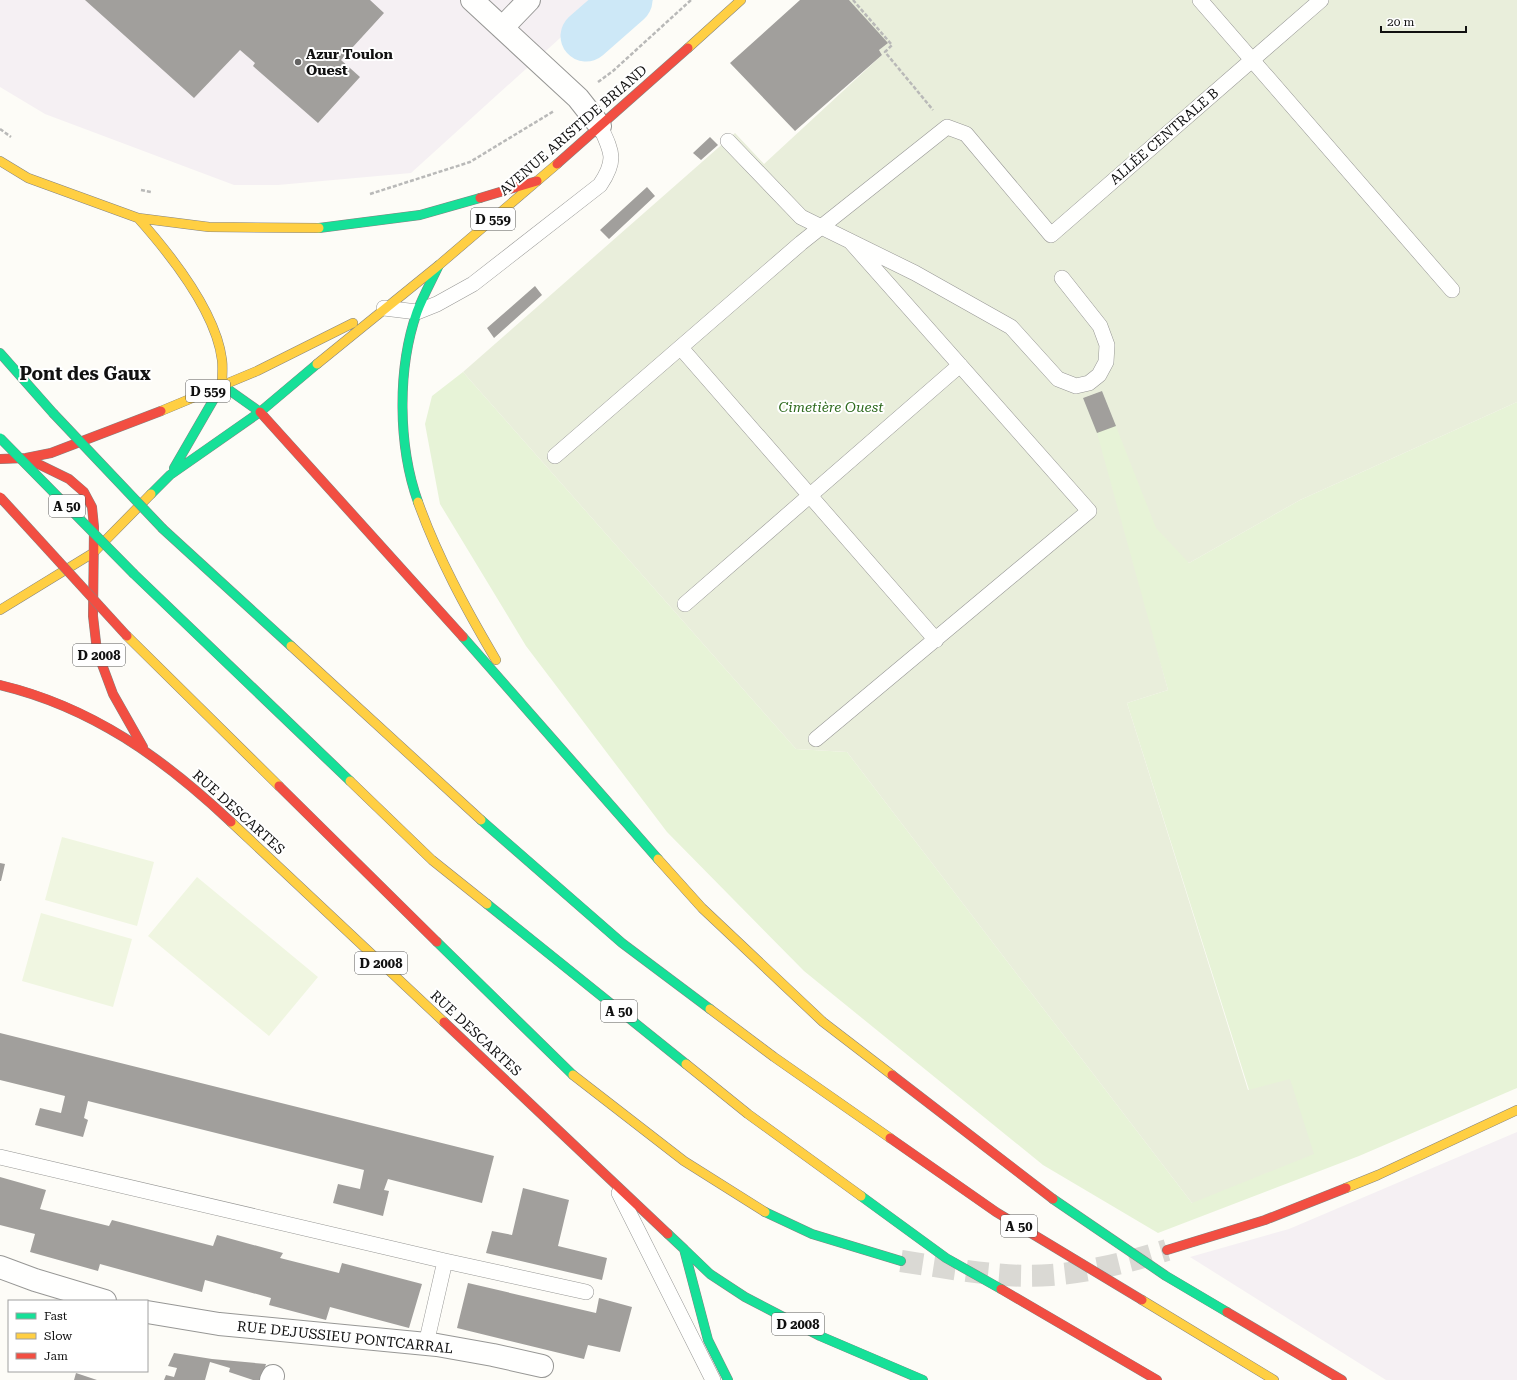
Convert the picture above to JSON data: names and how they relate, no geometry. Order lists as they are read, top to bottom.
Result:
{
  "streets": {
    "main road": [
      "AVENUE ARISTIDE BRIAND",
      "D 559",
      "A 50",
      "D 2008",
      "RUE DESCARTES"
    ],
    "street": ["RUE DEJUSSIEU PONTCARRAL"],
    "lane": ["ALLÉE CENTRALE B"]
  },
  "crossings": [
    ["AVENUE ARISTIDE BRIAND", "RUE DESCARTES"],
    ["D 2008", "RUE DESCARTES"]
  ],
  "districts": ["Pont des Gaux"],
  "parks": ["Cimetière Ouest"],
  "places": ["Azur Toulon Ouest"],
  "legend": ["Fast", "Slow", "Jam"],
  "scale_bar": "20 m"
}
